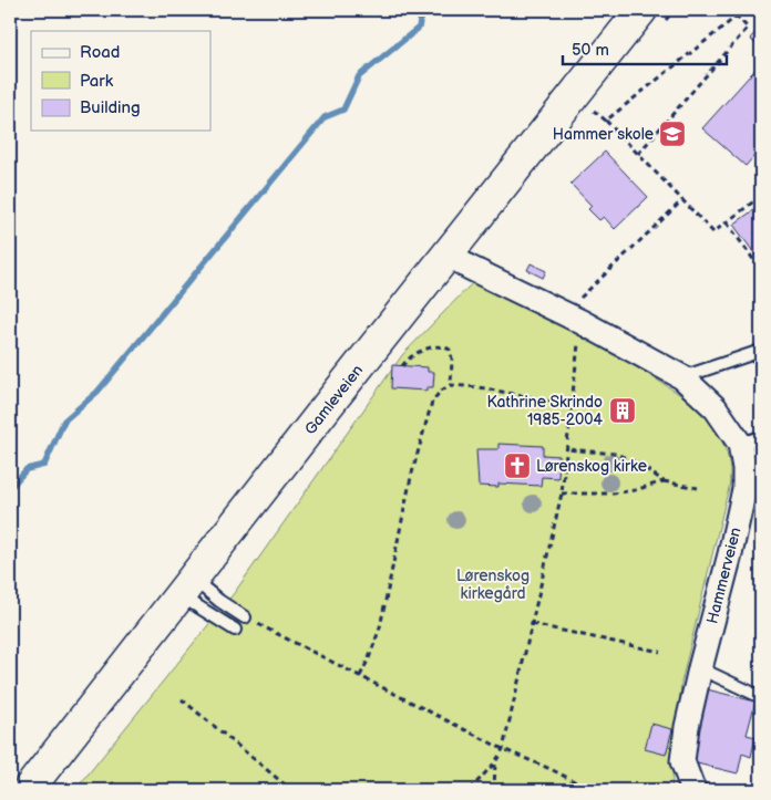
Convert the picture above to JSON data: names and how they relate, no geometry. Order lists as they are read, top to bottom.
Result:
{
  "streets": {
    "main road": ["Gamleveien"],
    "street": ["Hammerveien"]
  },
  "crossings": [
    ["Gamleveien", "Hammerveien"]
  ],
  "parks": ["Lørenskog kirkegård"],
  "places": {
    "school or university": ["Hammer skole"],
    "building": ["Kathrine Skrindo 1985-2004"],
    "church": ["Lørenskog kirke"]
  },
  "legend": ["Road", "Park", "Building"],
  "scale_bar": "50 m"
}
